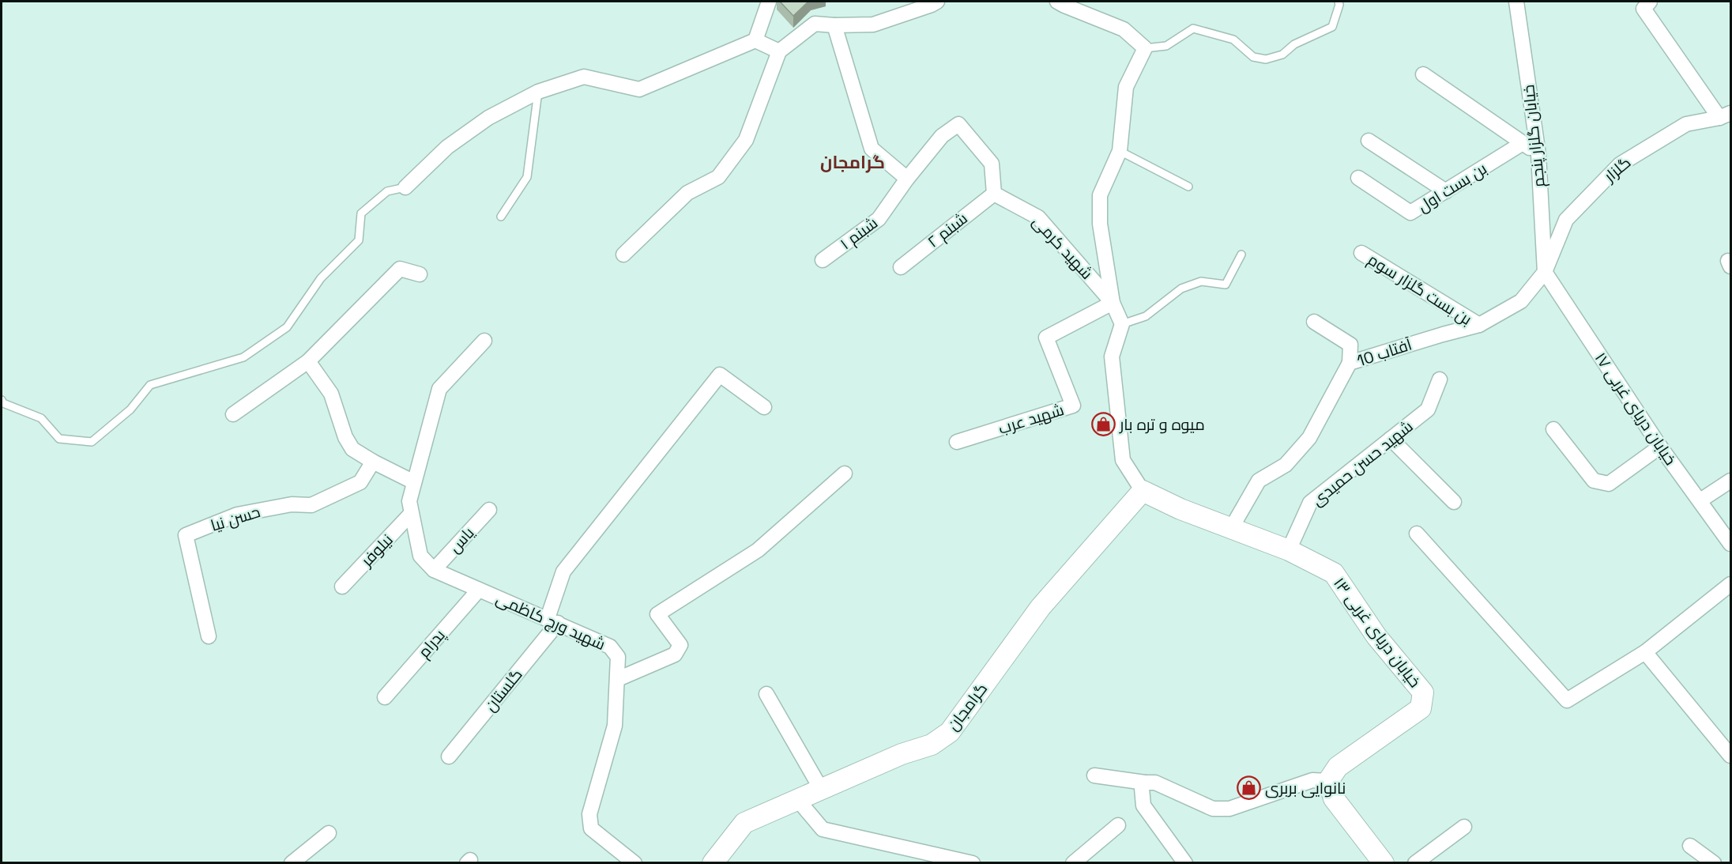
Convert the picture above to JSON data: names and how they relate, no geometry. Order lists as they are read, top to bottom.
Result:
{
  "streets": {
    "street": [
      "خیابان گلزار پنجم",
      "گلزار",
      "بن بست اول",
      "شبنم ۲",
      "شبنم ۱",
      "شهید کرمی",
      "بن بست گلزار سوم",
      "آفتاب 10",
      "خیابان دریای غربی ۱۷",
      "شهید عرب",
      "شهید حسن حمیدی",
      "حسن نیا",
      "یاس",
      "نیلوفر",
      "شهید ورچ کاظمی",
      "خیابان دریای غربی ۱۳",
      "پدرام",
      "گلستان",
      "گرامجان"
    ]
  },
  "crossings": [
    ["خیابان گلزار پنجم", "گلزار"],
    ["خیابان گلزار پنجم", "آفتاب 10"],
    ["خیابان گلزار پنجم", "خیابان دریای غربی ۱۷"],
    ["گلزار", "آفتاب 10"],
    ["گلزار", "خیابان دریای غربی ۱۷"],
    ["شبنم ۲", "شهید کرمی"],
    ["شهید کرمی", "شهید عرب"],
    ["بن بست گلزار سوم", "آفتاب 10"],
    ["آفتاب 10", "خیابان دریای غربی ۱۷"],
    ["آفتاب 10", "خیابان دریای غربی ۱۳"],
    ["شهید حسن حمیدی", "خیابان دریای غربی ۱۳"],
    ["یاس", "شهید ورچ کاظمی"],
    ["نیلوفر", "شهید ورچ کاظمی"],
    ["شهید ورچ کاظمی", "پدرام"],
    ["شهید ورچ کاظمی", "گلستان"],
    ["خیابان دریای غربی ۱۳", "گرامجان"]
  ],
  "districts": ["گرامجان"],
  "places": {
    "shop": ["میوه و تره بار", "نانوایی بربری"]
  }
}
